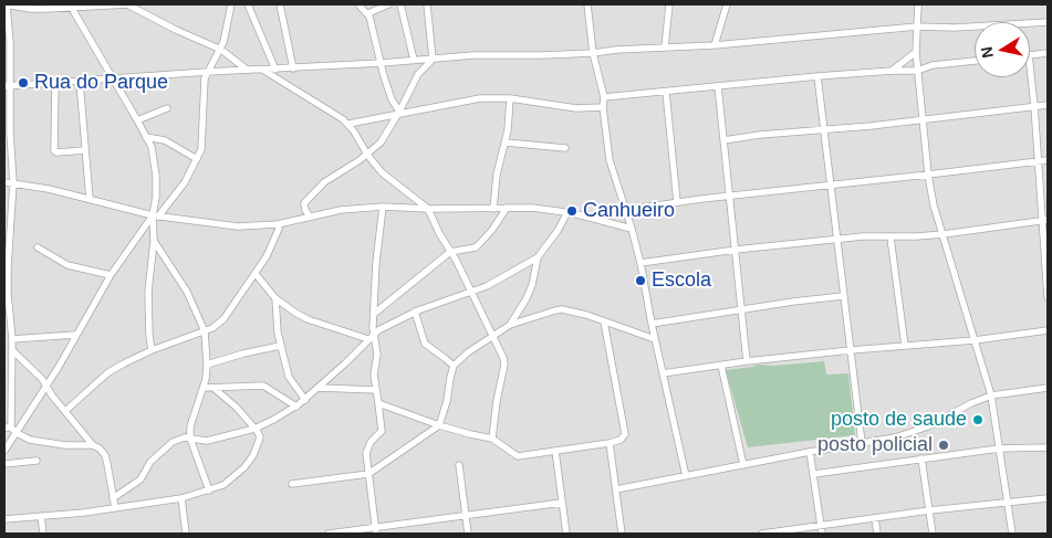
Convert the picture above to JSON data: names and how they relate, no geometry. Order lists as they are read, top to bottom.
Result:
{
  "places": [
    "Rua do Parque",
    "Canhueiro",
    "Escola",
    "posto de saude",
    "posto policial"
  ],
  "north": "left"
}
